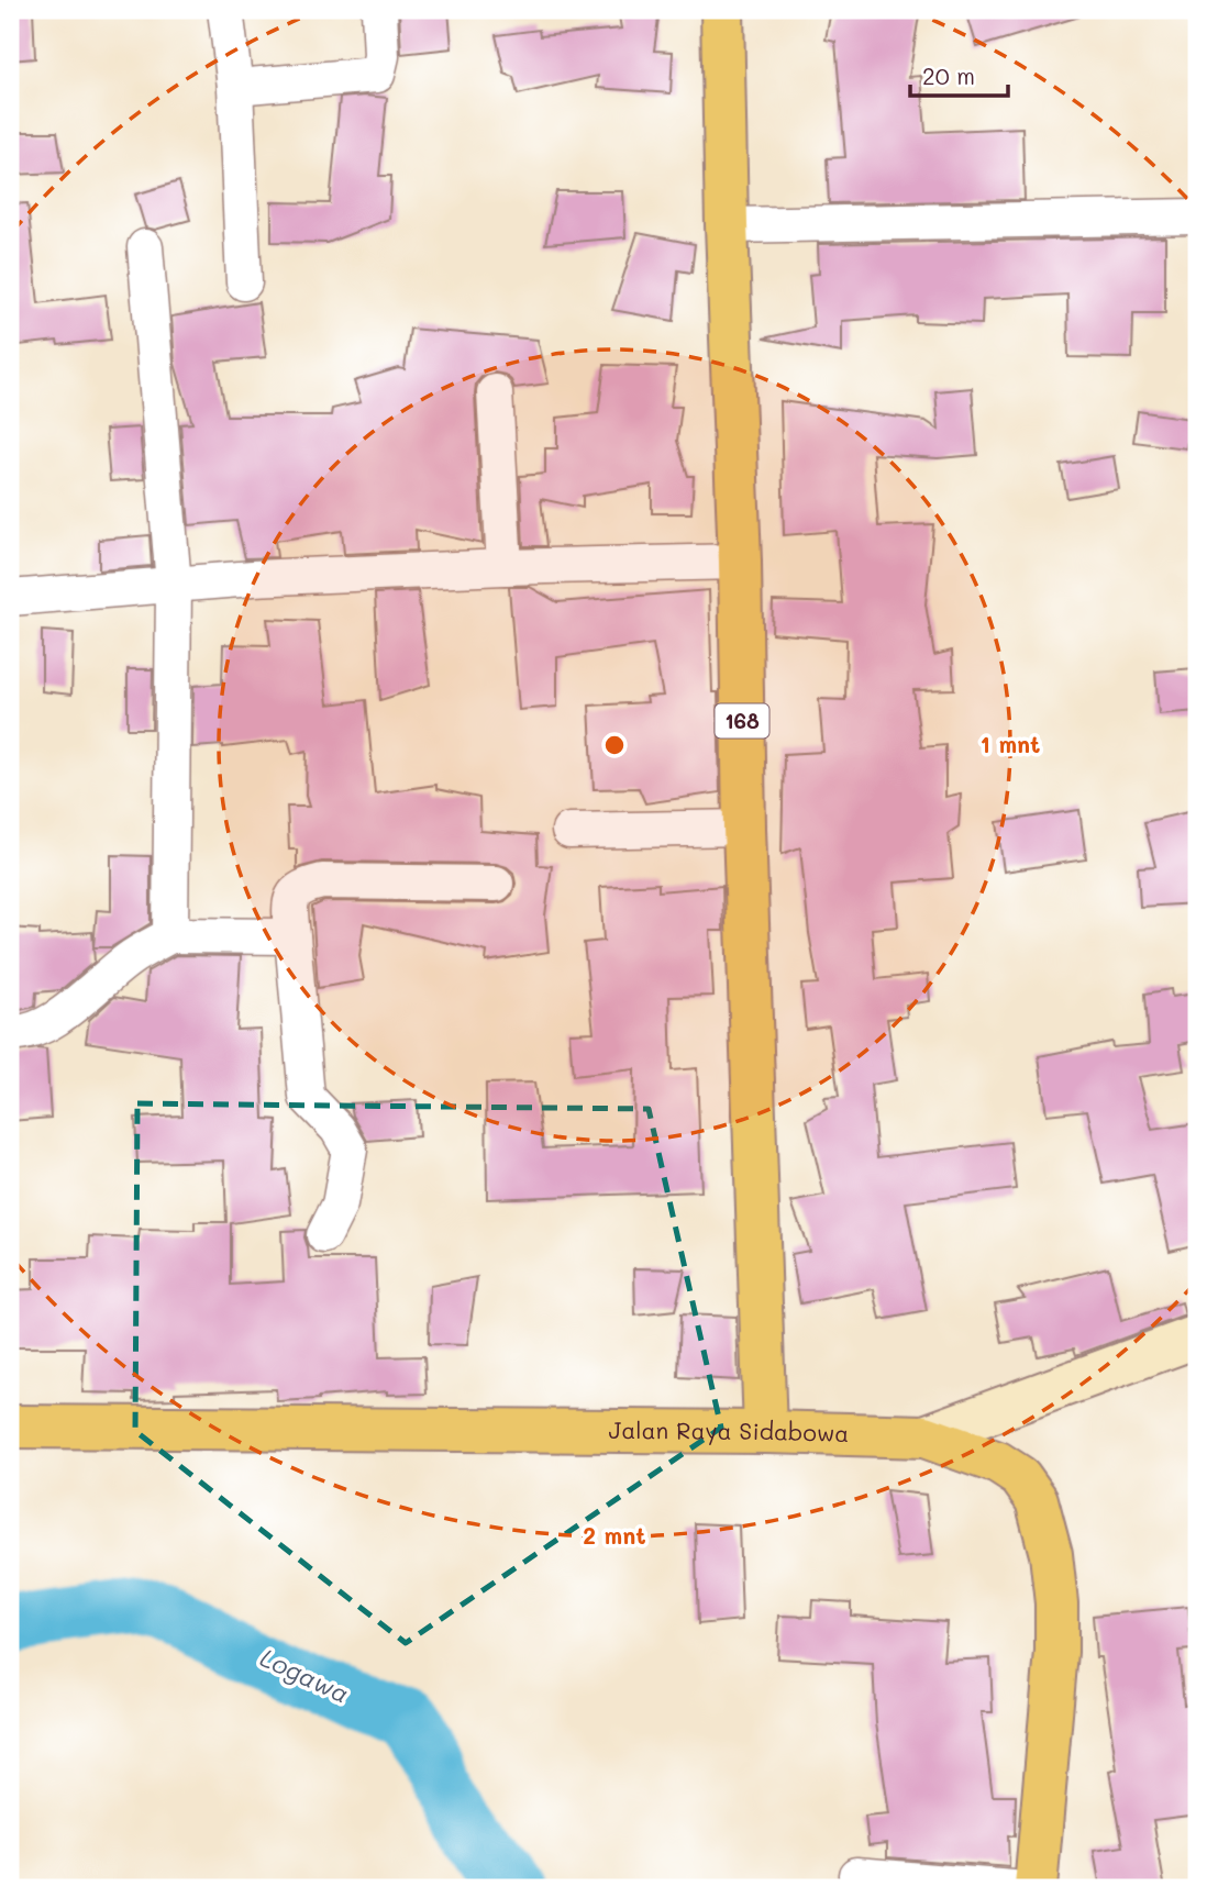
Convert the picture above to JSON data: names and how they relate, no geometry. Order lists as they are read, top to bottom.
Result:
{
  "streets": {
    "main road": ["168", "Jalan Raya Sidabowa"]
  },
  "crossings": [
    ["168", "Jalan Raya Sidabowa"]
  ],
  "water": ["Logawa"],
  "scale_bar": "20 m",
  "rings": ["1 mnt", "2 mnt"]
}
